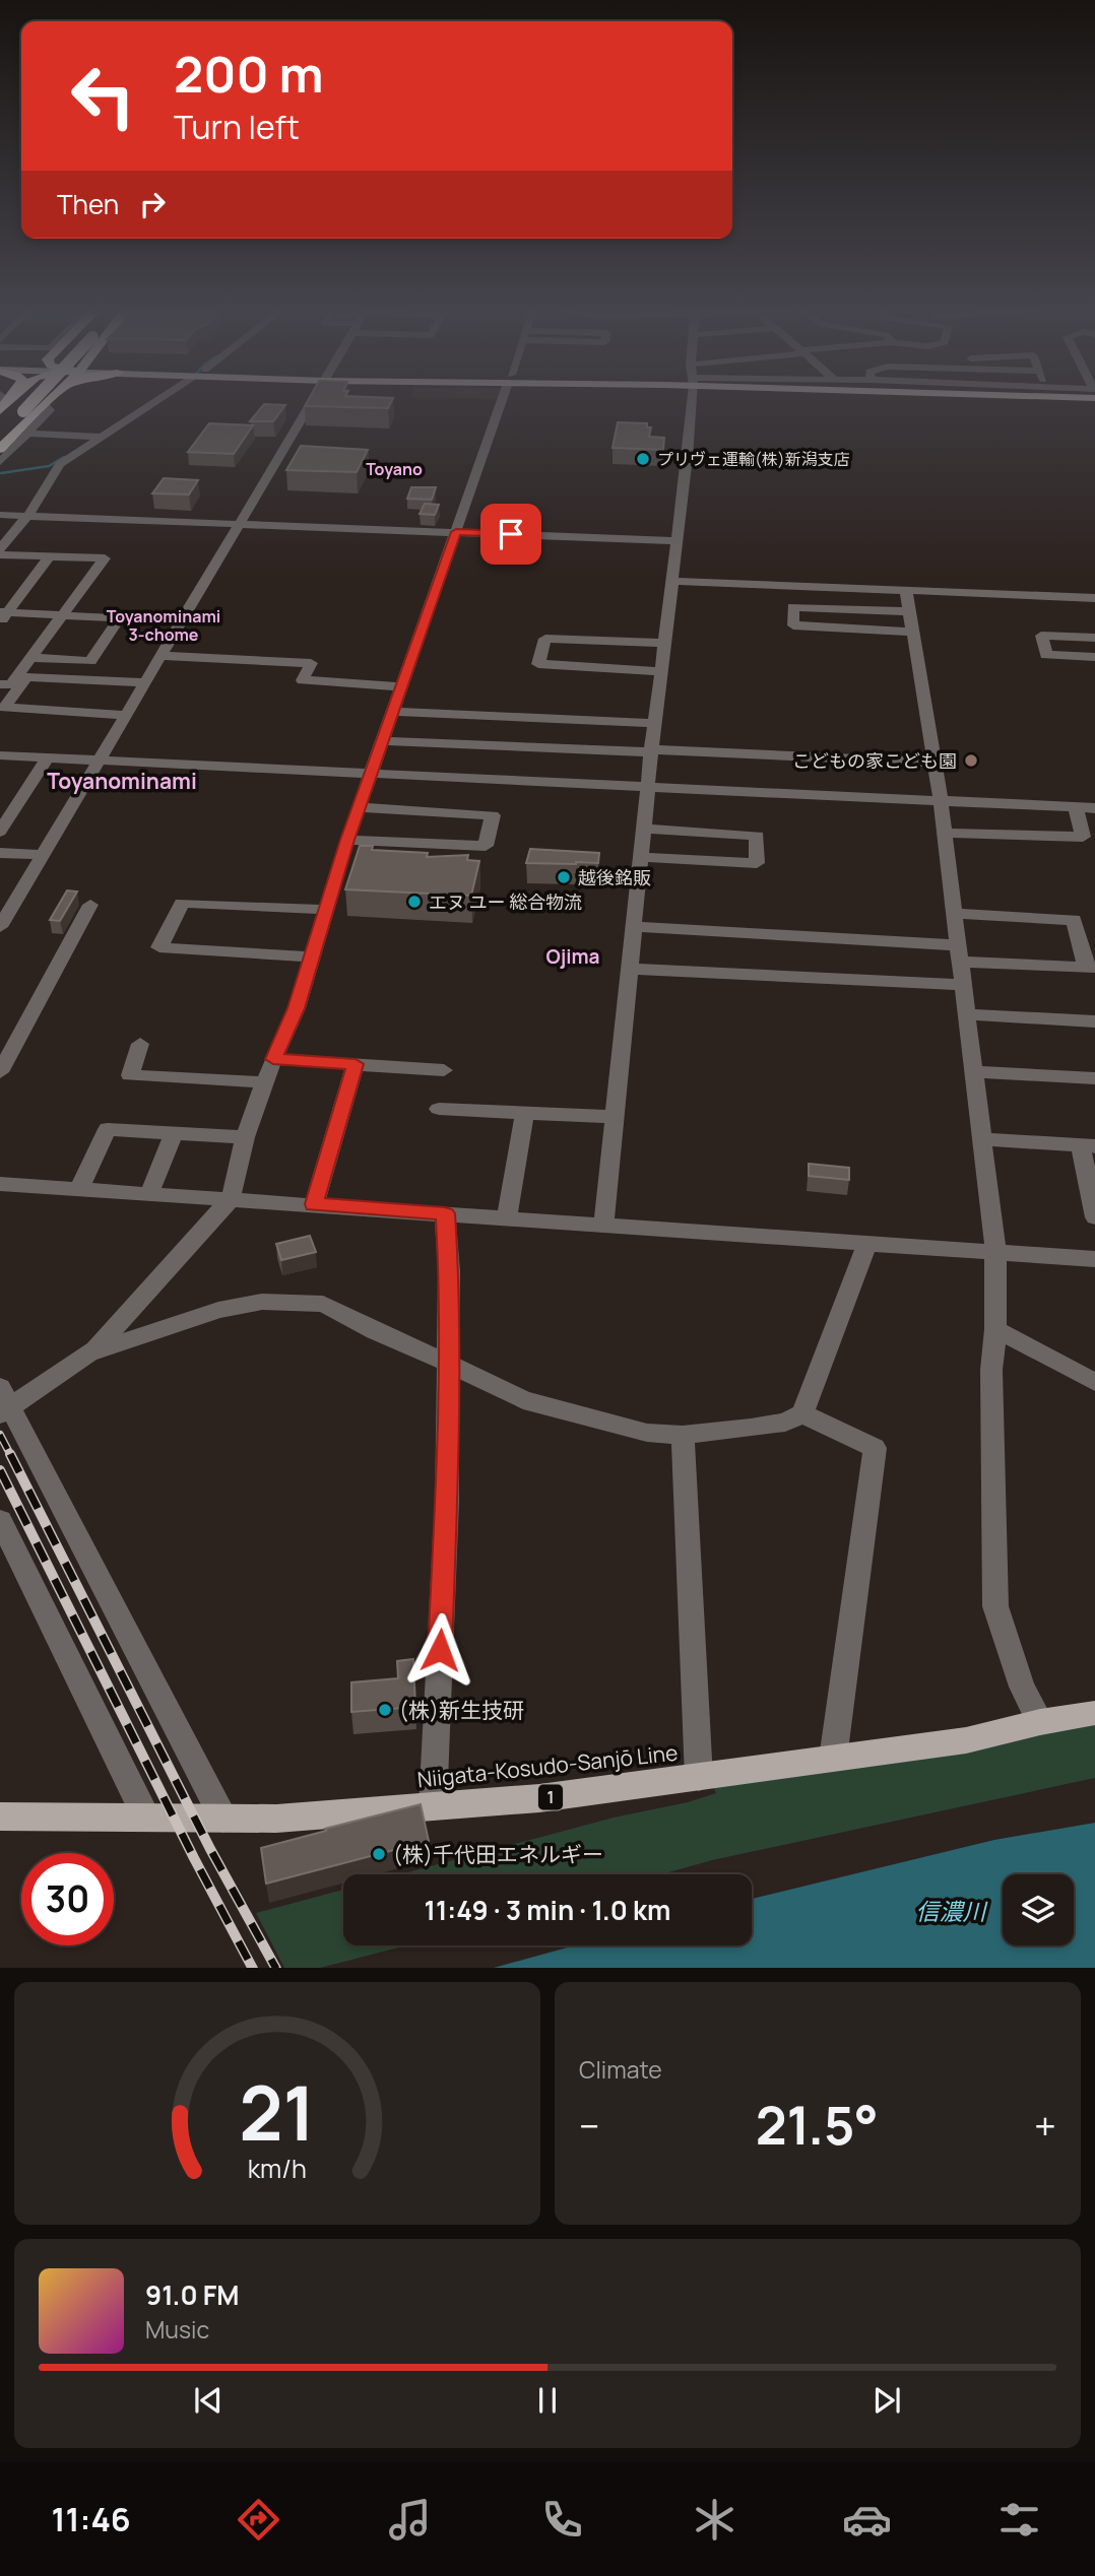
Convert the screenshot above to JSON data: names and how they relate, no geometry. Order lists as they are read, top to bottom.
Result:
{
  "streets": {
    "main road": ["Niigata-Kosudo-Sanjō Line", "1"]
  },
  "districts": [
    "Toyano",
    "Toyanominami 3-chome",
    "Toyanominami",
    "Ojima"
  ],
  "water": ["信濃川"],
  "places": [
    "プリヴェ運輸(株)新潟支店",
    "こどもの家こども園",
    "越後銘販",
    "エヌ ユー 総合物流",
    "(株)新生技研",
    "(株)千代田エネルギー"
  ],
  "page": {
    "turn": ["200 m", "Turn left"],
    "then": "Then",
    "limit": "30",
    "trip": "11:49 · 3 min · 1.0 km",
    "tile": "Climate",
    "heat": ["−", "21.5°", "+"],
    "song": ["91.0 FM", "Music"],
    "tabs": "11:46",
    "gauge": ["21", "km/h"]
  }
}
